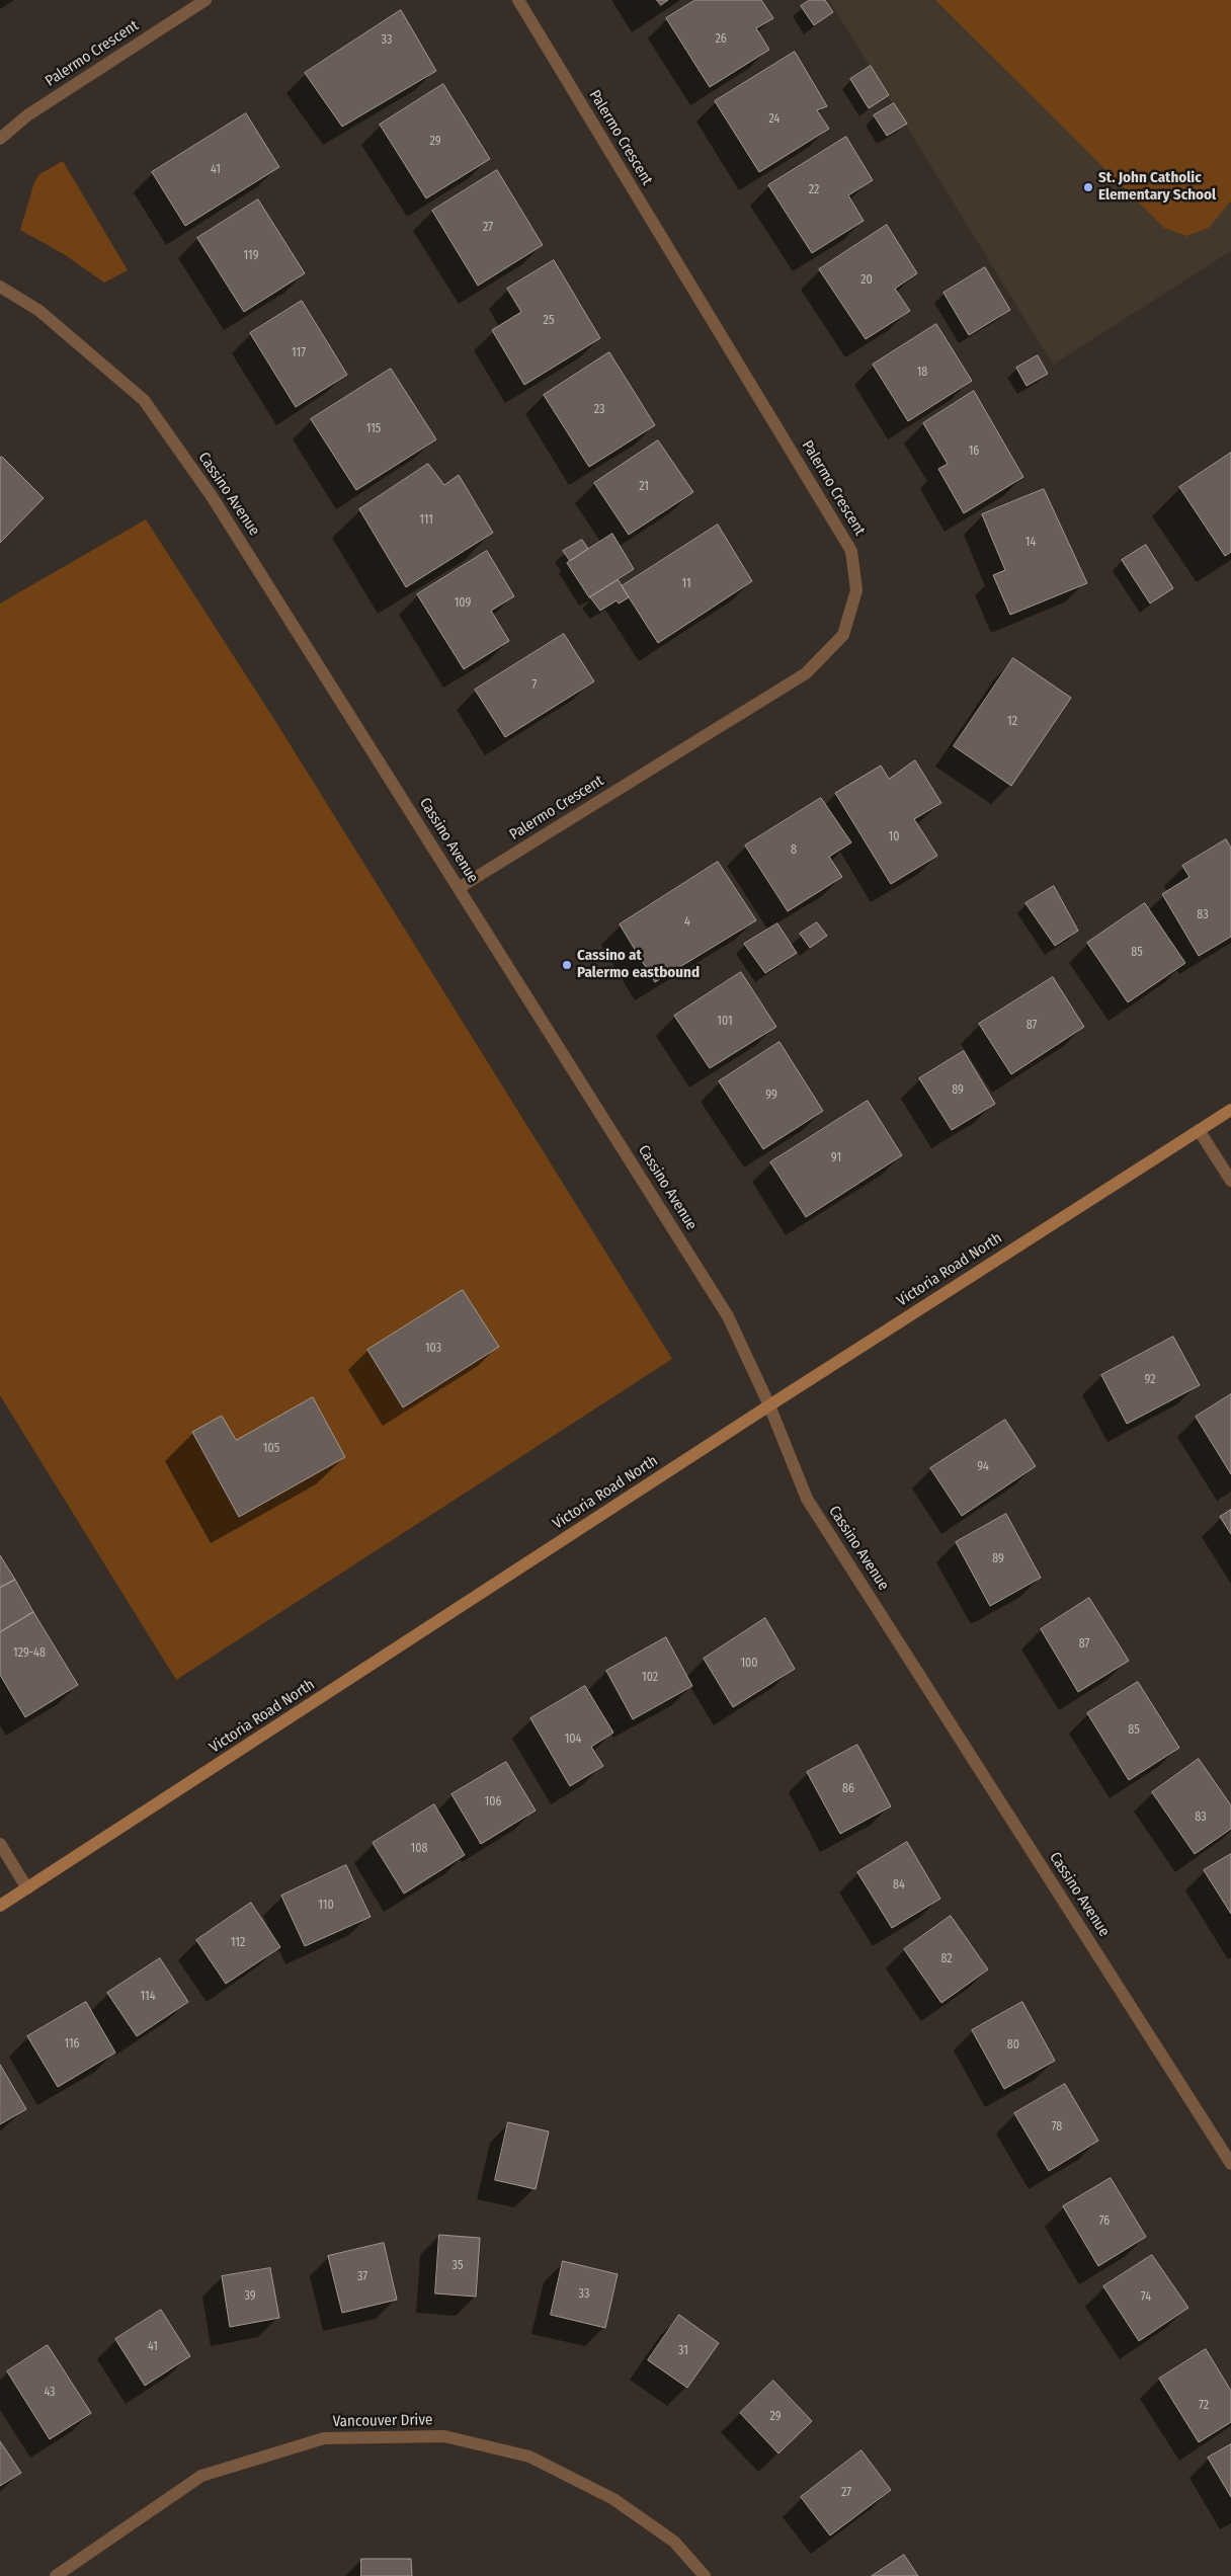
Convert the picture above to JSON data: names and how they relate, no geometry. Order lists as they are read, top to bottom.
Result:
{
  "streets": {
    "main road": ["Victoria Road North"],
    "street": ["Palermo Crescent", "Cassino Avenue", "Vancouver Drive"]
  },
  "crossings": [
    ["Palermo Crescent", "Cassino Avenue"],
    ["Cassino Avenue", "Victoria Road North"]
  ],
  "places": ["St. John Catholic Elementary School", "Cassino at Palermo eastbound"],
  "house_numbers": [
    "26",
    "33",
    "24",
    "29",
    "41",
    "22",
    "27",
    "119",
    "20",
    "25",
    "117",
    "18",
    "23",
    "115",
    "16",
    "21",
    "111",
    "14",
    "11",
    "109",
    "7",
    "12",
    "10",
    "8",
    "83",
    "4",
    "85",
    "101",
    "87",
    "89",
    "99",
    "91",
    "103",
    "92",
    "105",
    "94",
    "89",
    "87",
    "129-48",
    "100",
    "102",
    "85",
    "104",
    "86",
    "106",
    "83",
    "108",
    "84",
    "110",
    "112",
    "82",
    "114",
    "116",
    "80",
    "78",
    "76",
    "35",
    "37",
    "33",
    "39",
    "74",
    "41",
    "31",
    "43",
    "72",
    "29",
    "27"
  ]
}
